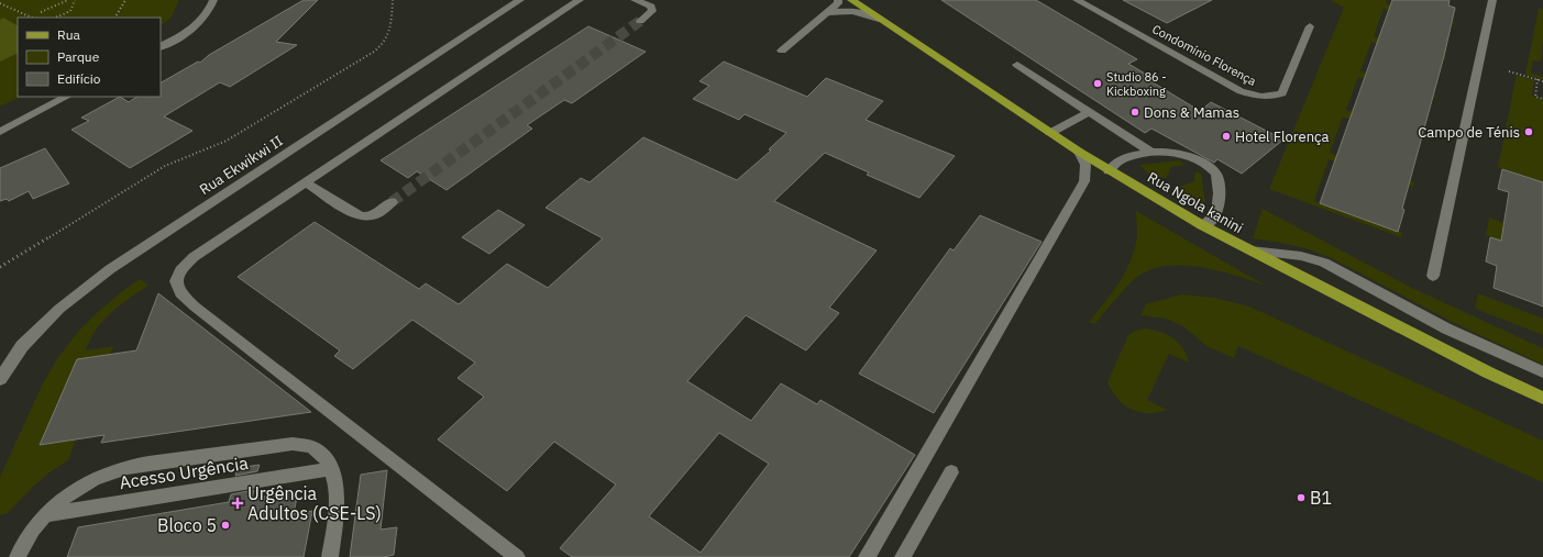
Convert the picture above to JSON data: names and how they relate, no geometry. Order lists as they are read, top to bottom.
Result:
{
  "streets": {
    "main road": ["Rua Ngola kanini"],
    "street": ["Condomínio Florença", "Rua Ekwikwi II", "Acesso Urgência"]
  },
  "places": {
    "other": [
      "Studio 86 - Kickboxing",
      "Dons & Mamas",
      "Campo de Ténis",
      "Hotel Florença",
      "B1",
      "Bloco 5"
    ],
    "health": ["Urgência Adultos (CSE-LS)"]
  },
  "legend": ["Rua", "Parque", "Edifício"]
}
